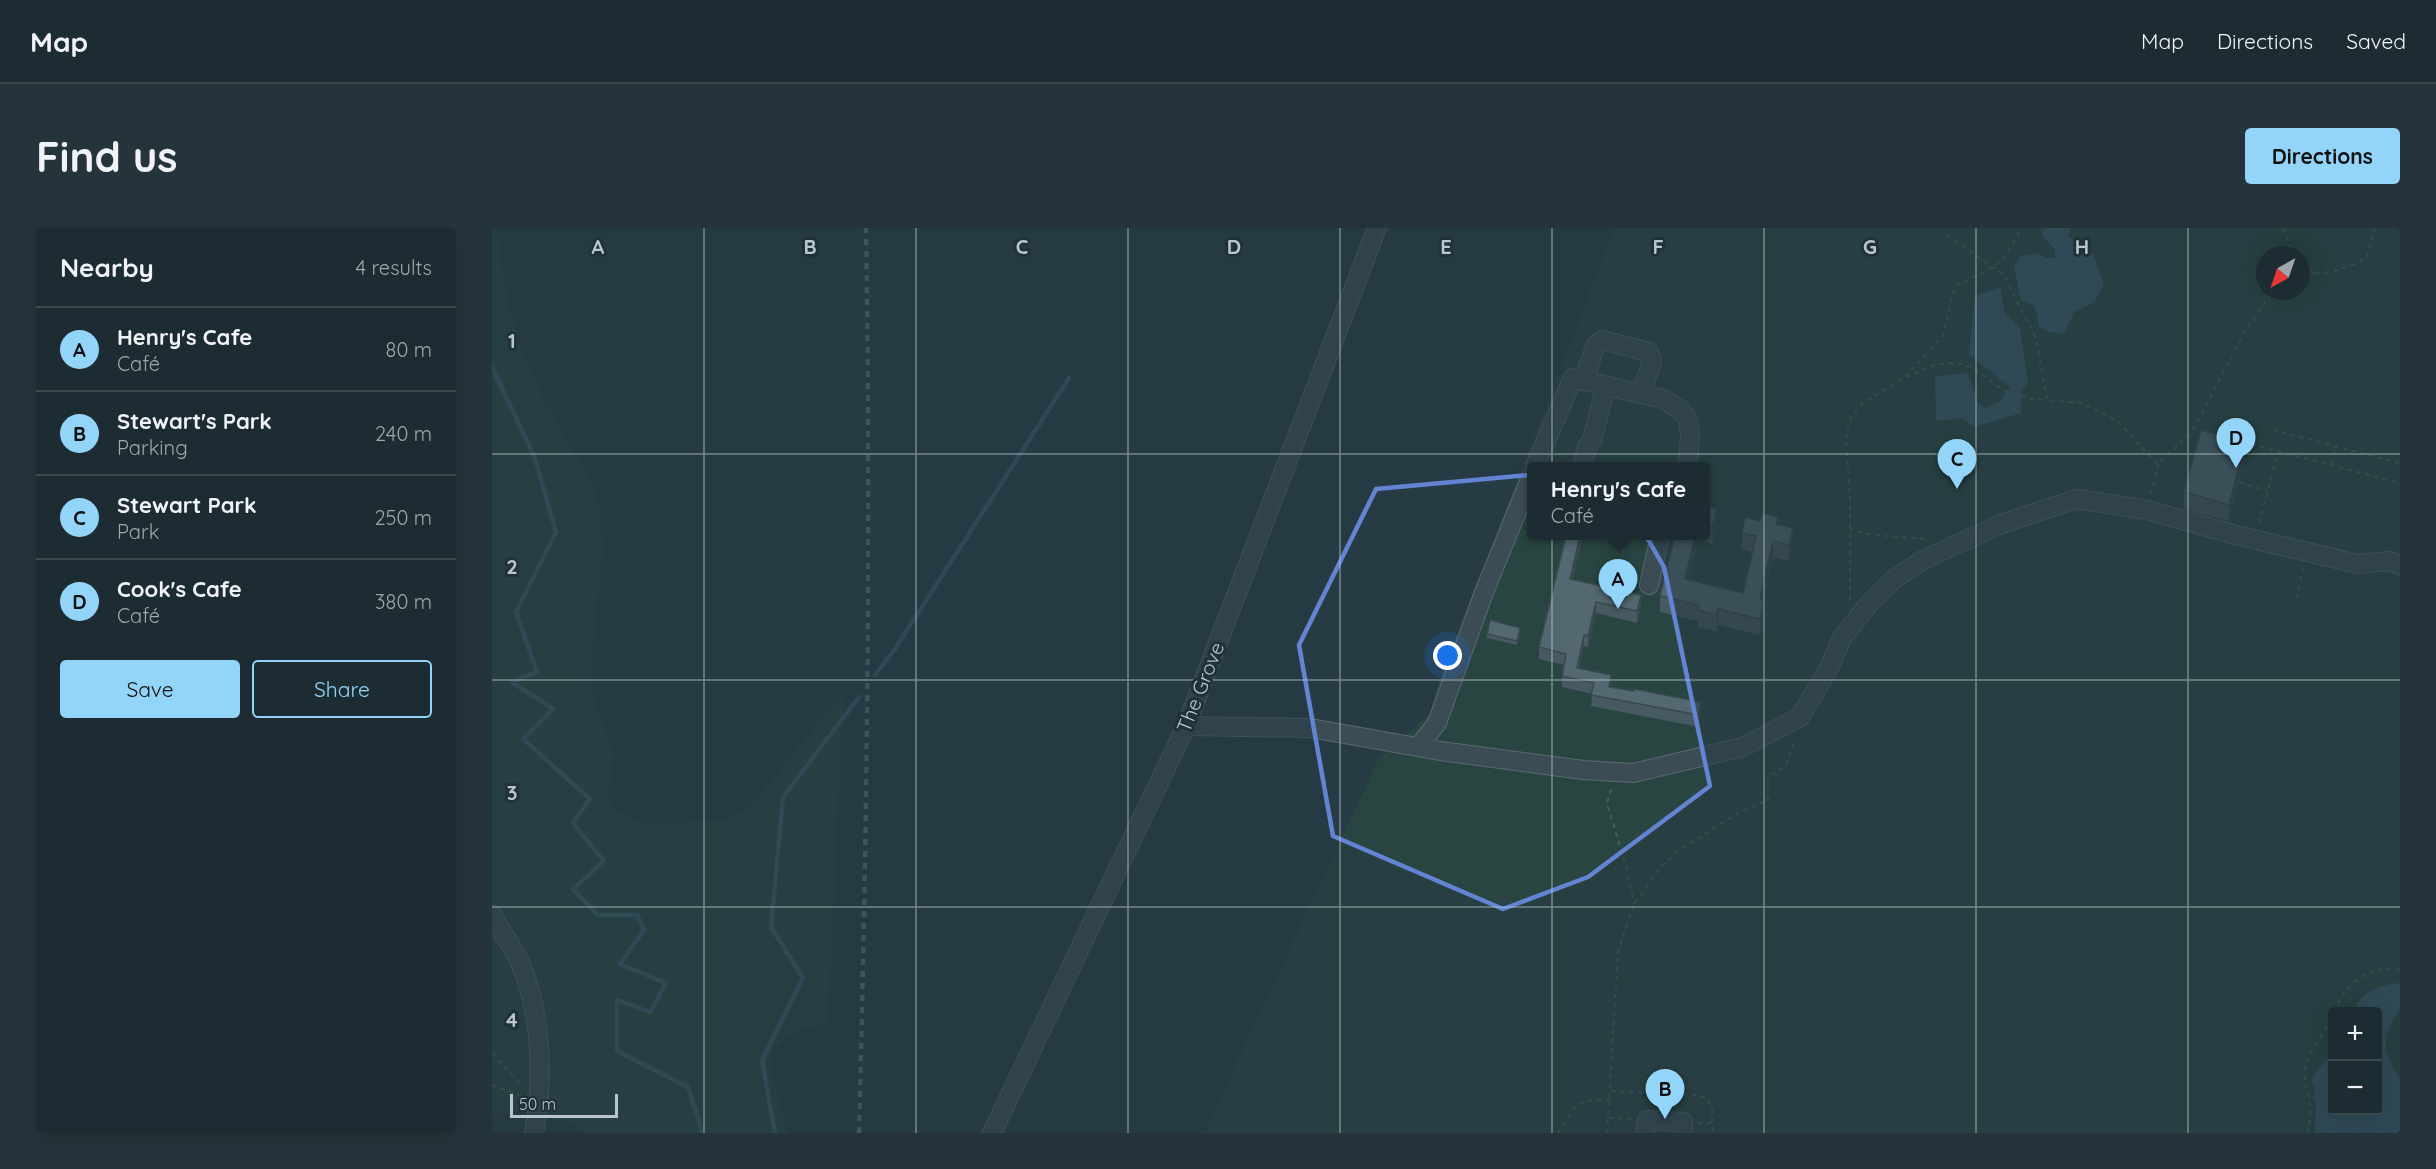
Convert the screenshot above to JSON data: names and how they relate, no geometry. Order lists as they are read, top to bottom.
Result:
{
  "streets": {
    "street": ["The Grove"]
  },
  "scale_bar": "50 m",
  "north": "bottom left",
  "page": {
    "header": "Map",
    "nav": ["Map", "Directions", "Saved"],
    "buttons": [
      "Directions",
      ["Save", "Share"]
    ],
    "title": "Find us",
    "heading": ["Nearby", "4 results"],
    "list": [
      {
        "mark": "A",
        "name": "Henry's Cafe",
        "note": "Café",
        "value": "80 m"
      },
      {
        "mark": "B",
        "name": "Stewart's Park",
        "note": "Parking",
        "value": "240 m"
      },
      {
        "mark": "C",
        "name": "Stewart Park",
        "note": "Park",
        "value": "250 m"
      },
      {
        "mark": "D",
        "name": "Cook's Cafe",
        "note": "Café",
        "value": "380 m"
      }
    ],
    "pins": [
      "D",
      "C",
      "A",
      "B"
    ],
    "popup": ["Henry's Cafe", "Café"],
    "map_buttons": ["+", "−"],
    "scale": "50 m"
  },
  "grid": {
    "columns": [
      "A",
      "B",
      "C",
      "D",
      "E",
      "F",
      "G",
      "H"
    ],
    "rows": [
      "1",
      "2",
      "3",
      "4"
    ]
  }
}
